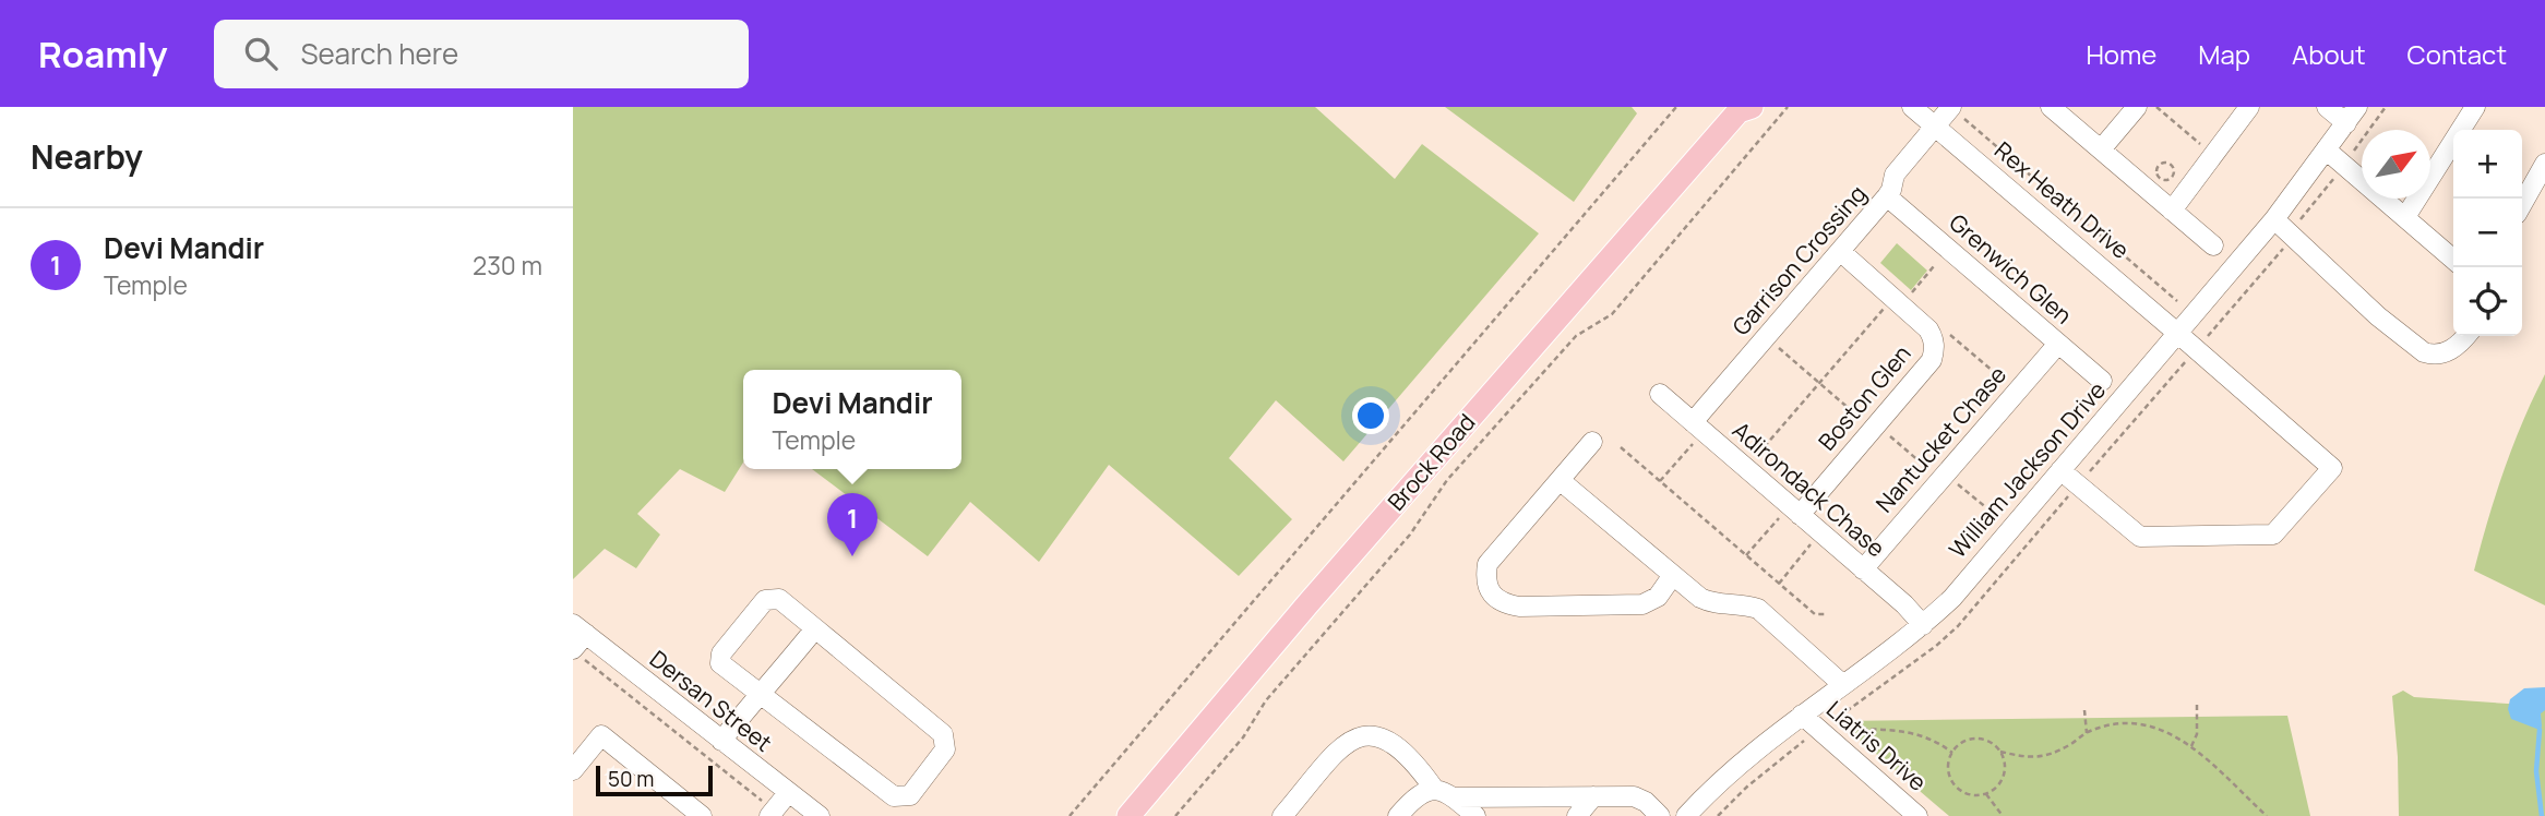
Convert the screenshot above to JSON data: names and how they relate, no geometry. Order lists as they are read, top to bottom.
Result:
{
  "streets": {
    "main road": ["Brock Road"],
    "street": [
      "Rex Heath Drive",
      "Garrison Crossing",
      "Grenwich Glen",
      "Boston Glen",
      "Nantucket Chase",
      "William Jackson Drive",
      "Adirondack Chase",
      "Dersan Street",
      "Liatris Drive"
    ]
  },
  "crossings": [
    ["Rex Heath Drive", "Garrison Crossing"],
    ["Rex Heath Drive", "William Jackson Drive"],
    ["Garrison Crossing", "Grenwich Glen"],
    ["Garrison Crossing", "Boston Glen"],
    ["Garrison Crossing", "Adirondack Chase"],
    ["Grenwich Glen", "Nantucket Chase"],
    ["Boston Glen", "Adirondack Chase"],
    ["Nantucket Chase", "Adirondack Chase"],
    ["William Jackson Drive", "Adirondack Chase"],
    ["William Jackson Drive", "Liatris Drive"]
  ],
  "scale_bar": "50 m",
  "north": "top right",
  "page": {
    "header": "Roamly",
    "search": "Search here",
    "nav": [
      "Home",
      "Map",
      "About",
      "Contact"
    ],
    "heading": "Nearby",
    "map_buttons": ["+", "−"],
    "list": [
      {
        "mark": "1",
        "name": "Devi Mandir",
        "note": "Temple",
        "value": "230 m"
      }
    ],
    "popup": ["Devi Mandir", "Temple"],
    "pins": "1",
    "scale": "50 m"
  }
}
